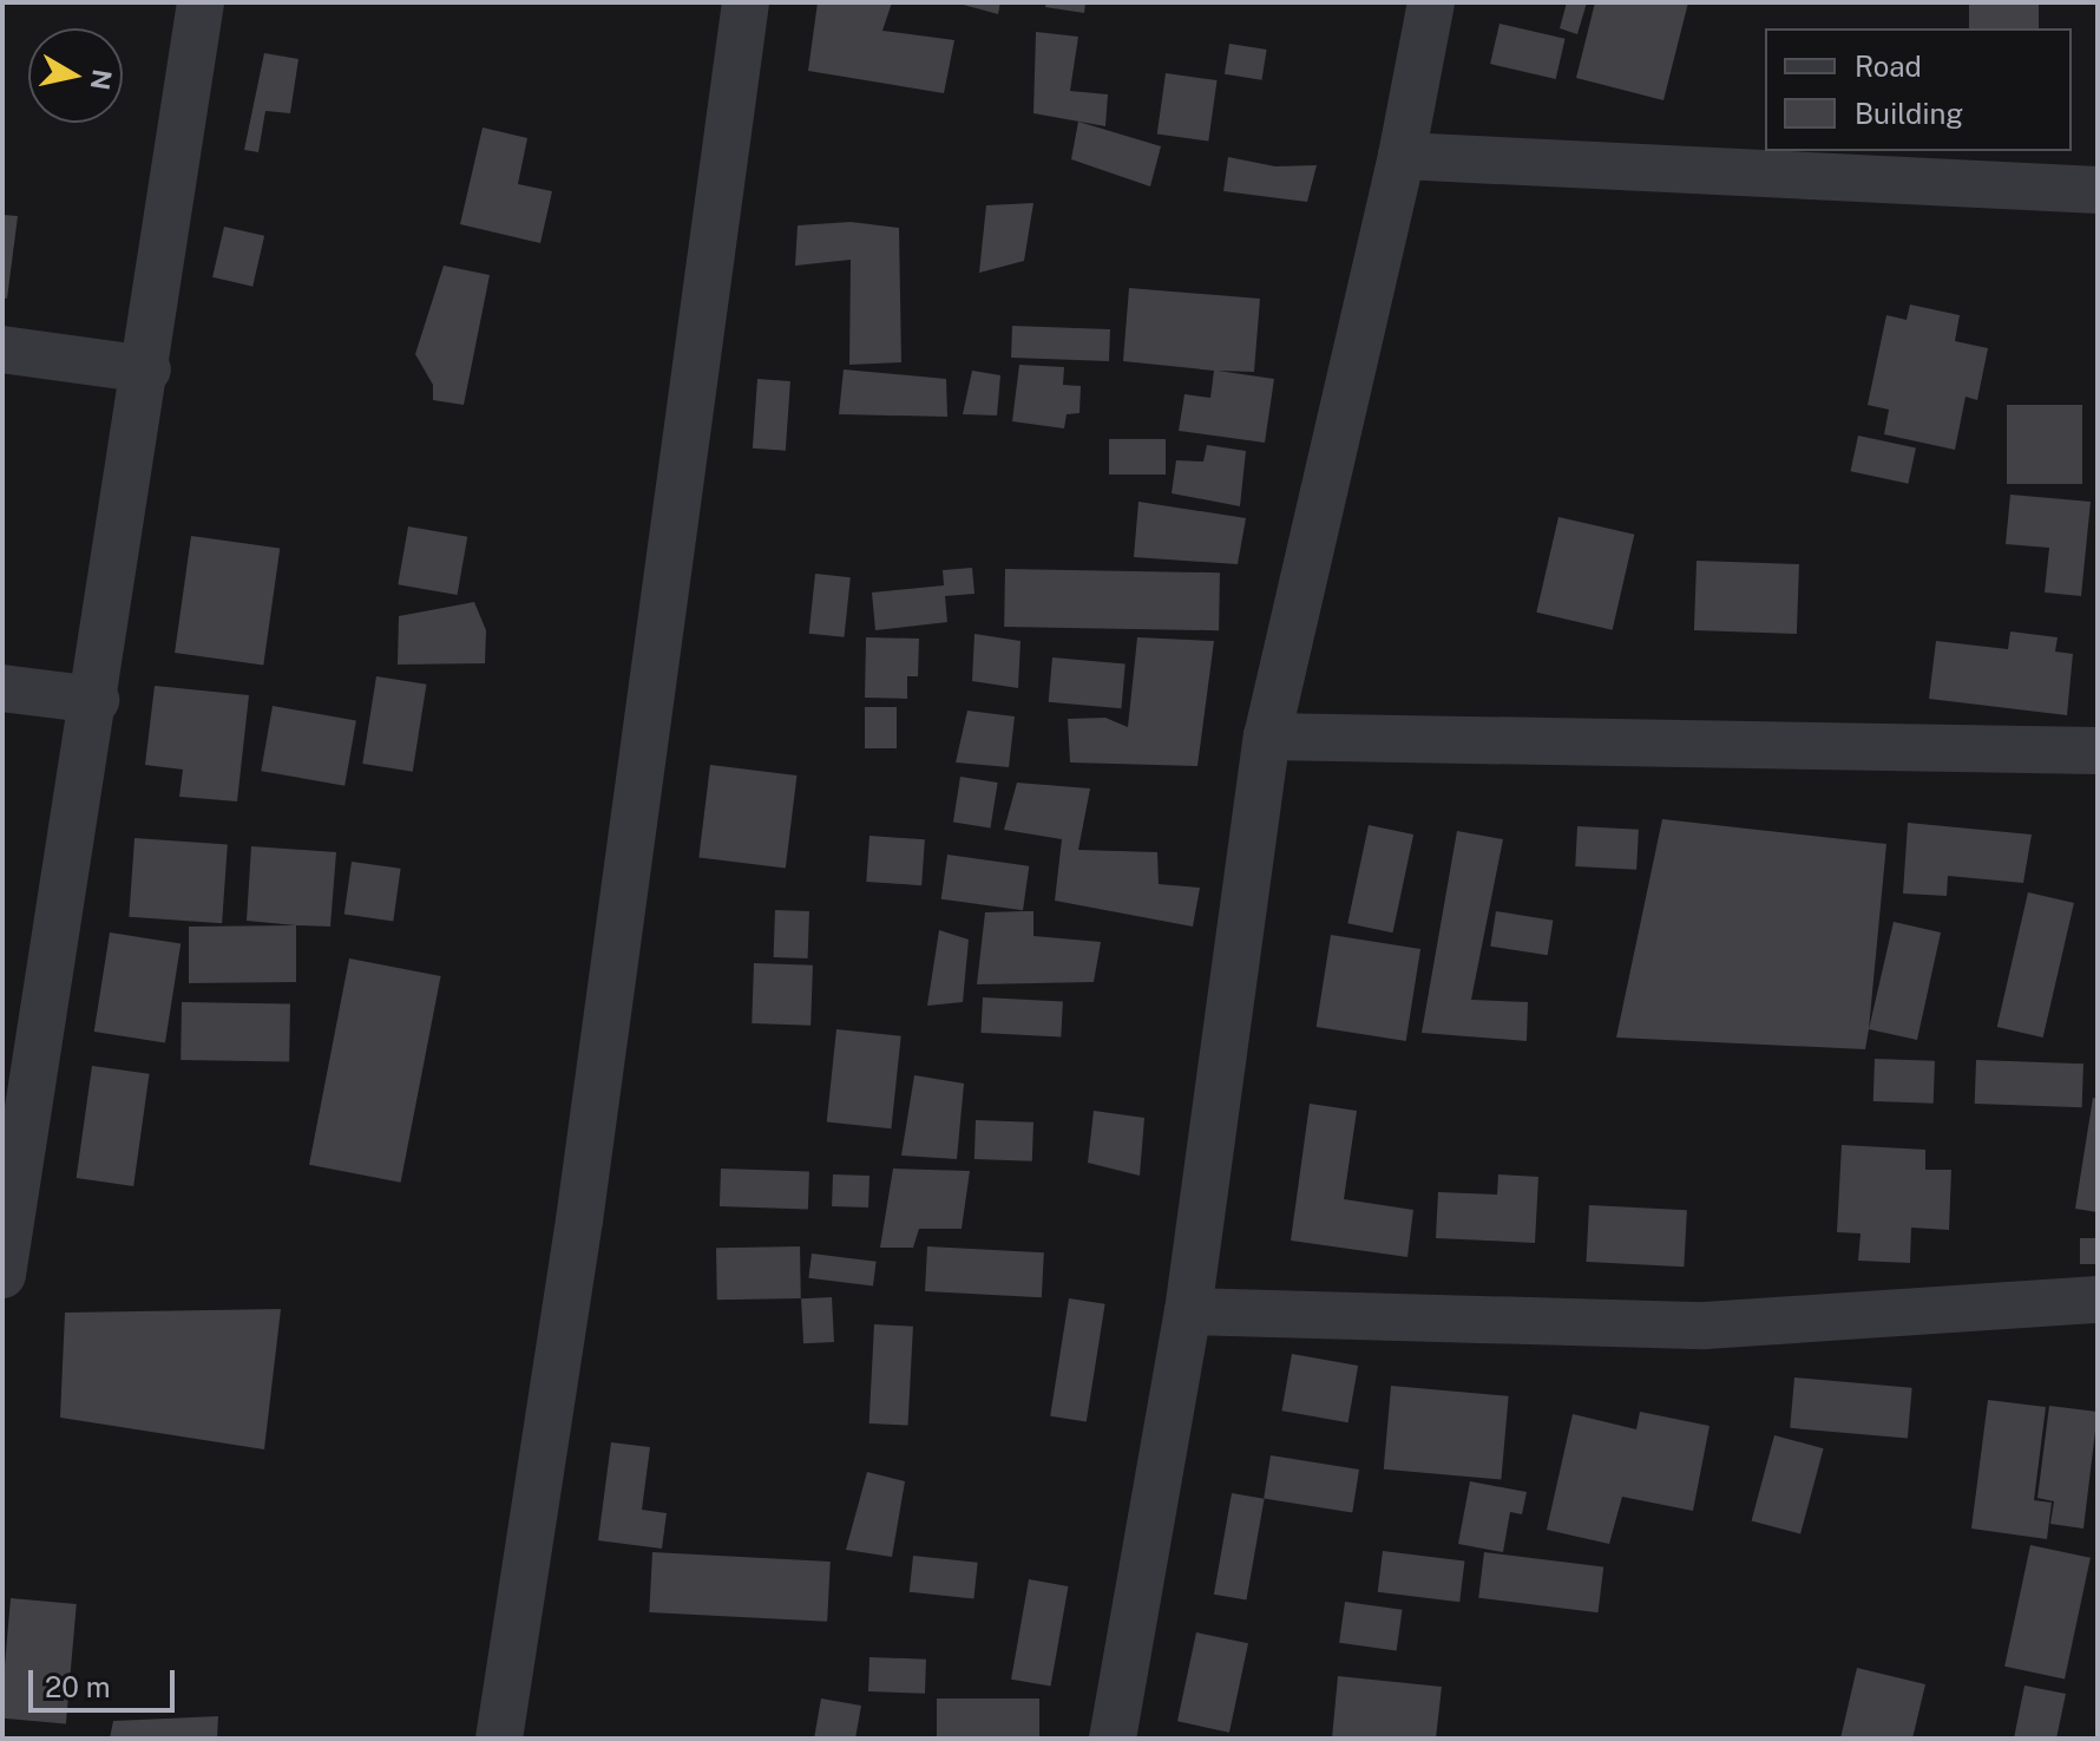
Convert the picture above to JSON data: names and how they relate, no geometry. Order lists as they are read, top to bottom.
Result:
{
  "legend": ["Road", "Building"],
  "scale_bar": "20 m",
  "north": "right"
}
